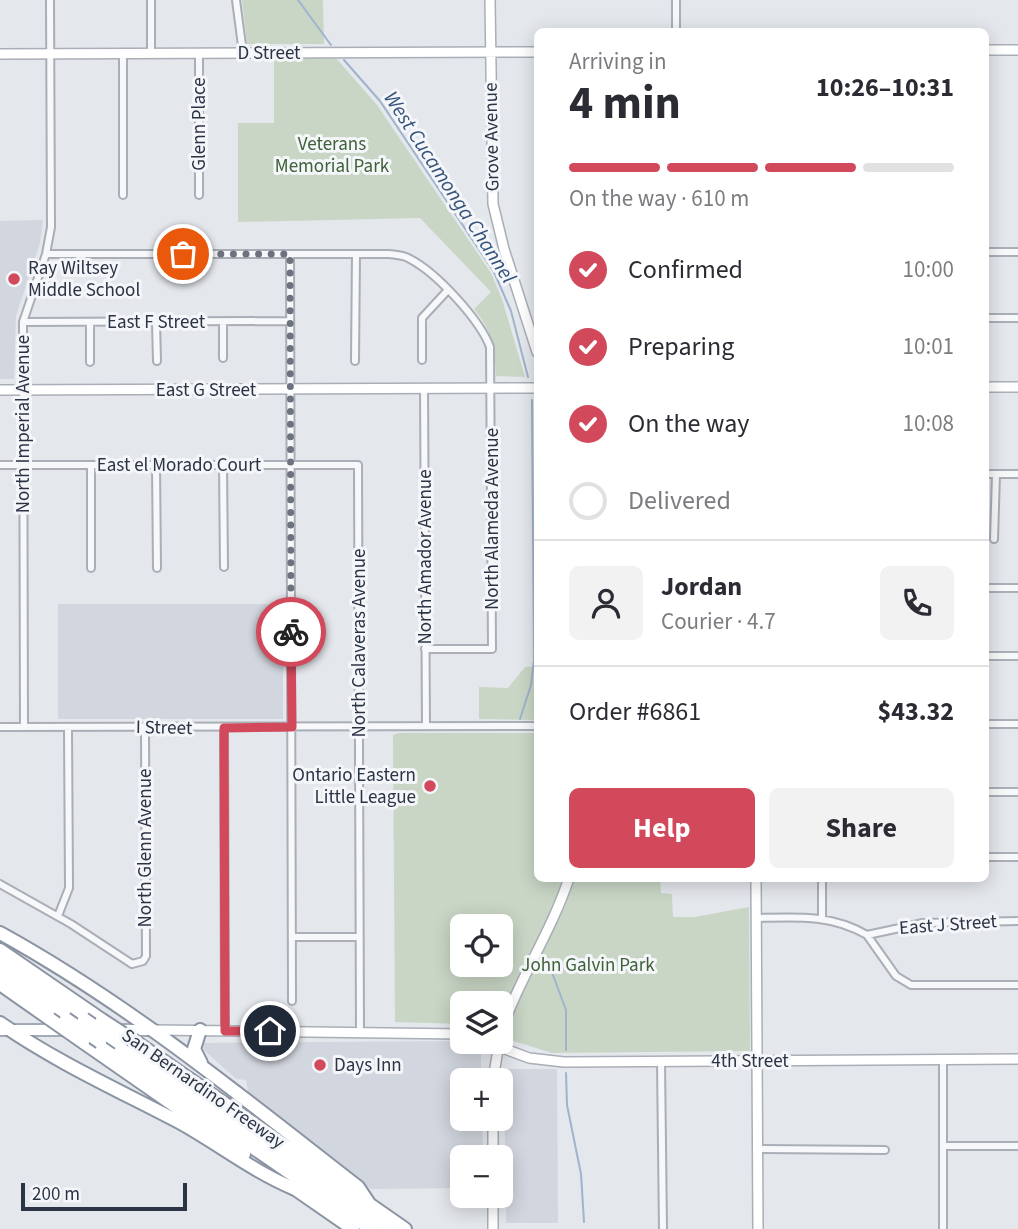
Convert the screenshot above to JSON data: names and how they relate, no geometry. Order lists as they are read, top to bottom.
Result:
{
  "streets": {
    "highway": ["San Bernardino Freeway"],
    "street": [
      "D Street",
      "Glenn Place",
      "Grove Avenue",
      "East F Street",
      "East G Street",
      "North Imperial Avenue",
      "East el Morado Court",
      "North Alameda Avenue",
      "North Amador Avenue",
      "North Calaveras Avenue",
      "I Street",
      "North Glenn Avenue",
      "East J Street",
      "4th Street"
    ]
  },
  "crossings": [
    ["D Street", "Glenn Place"],
    ["D Street", "Grove Avenue"],
    ["D Street", "North Imperial Avenue"],
    ["East F Street", "North Imperial Avenue"],
    ["East G Street", "North Imperial Avenue"],
    ["East G Street", "North Alameda Avenue"],
    ["East G Street", "North Amador Avenue"],
    ["North Imperial Avenue", "East el Morado Court"],
    ["North Imperial Avenue", "North Alameda Avenue"],
    ["North Imperial Avenue", "I Street"],
    ["East el Morado Court", "North Calaveras Avenue"],
    ["North Alameda Avenue", "North Amador Avenue"],
    ["North Amador Avenue", "I Street"],
    ["North Calaveras Avenue", "I Street"],
    ["I Street", "North Glenn Avenue"]
  ],
  "water": ["West Cucamonga Channel"],
  "parks": ["Veterans Memorial Park", "John Galvin Park"],
  "places": ["Ray Wiltsey Middle School", "Ontario Eastern Little League", "Days Inn"],
  "scale_bar": "200 m",
  "page": {
    "heading": ["4 min", "Arriving in", "10:26–10:31"],
    "panel": [
      "Jordan",
      "Courier · 4.7",
      "Order #6861",
      "$43.32"
    ],
    "bar": "On the way · 610 m",
    "list": [
      ["Confirmed", "10:00"],
      ["Preparing", "10:01"],
      ["On the way", "10:08"],
      "Delivered"
    ],
    "buttons": ["Help", "Share"],
    "map_buttons": ["+", "−"],
    "scale": "200 m"
  }
}
